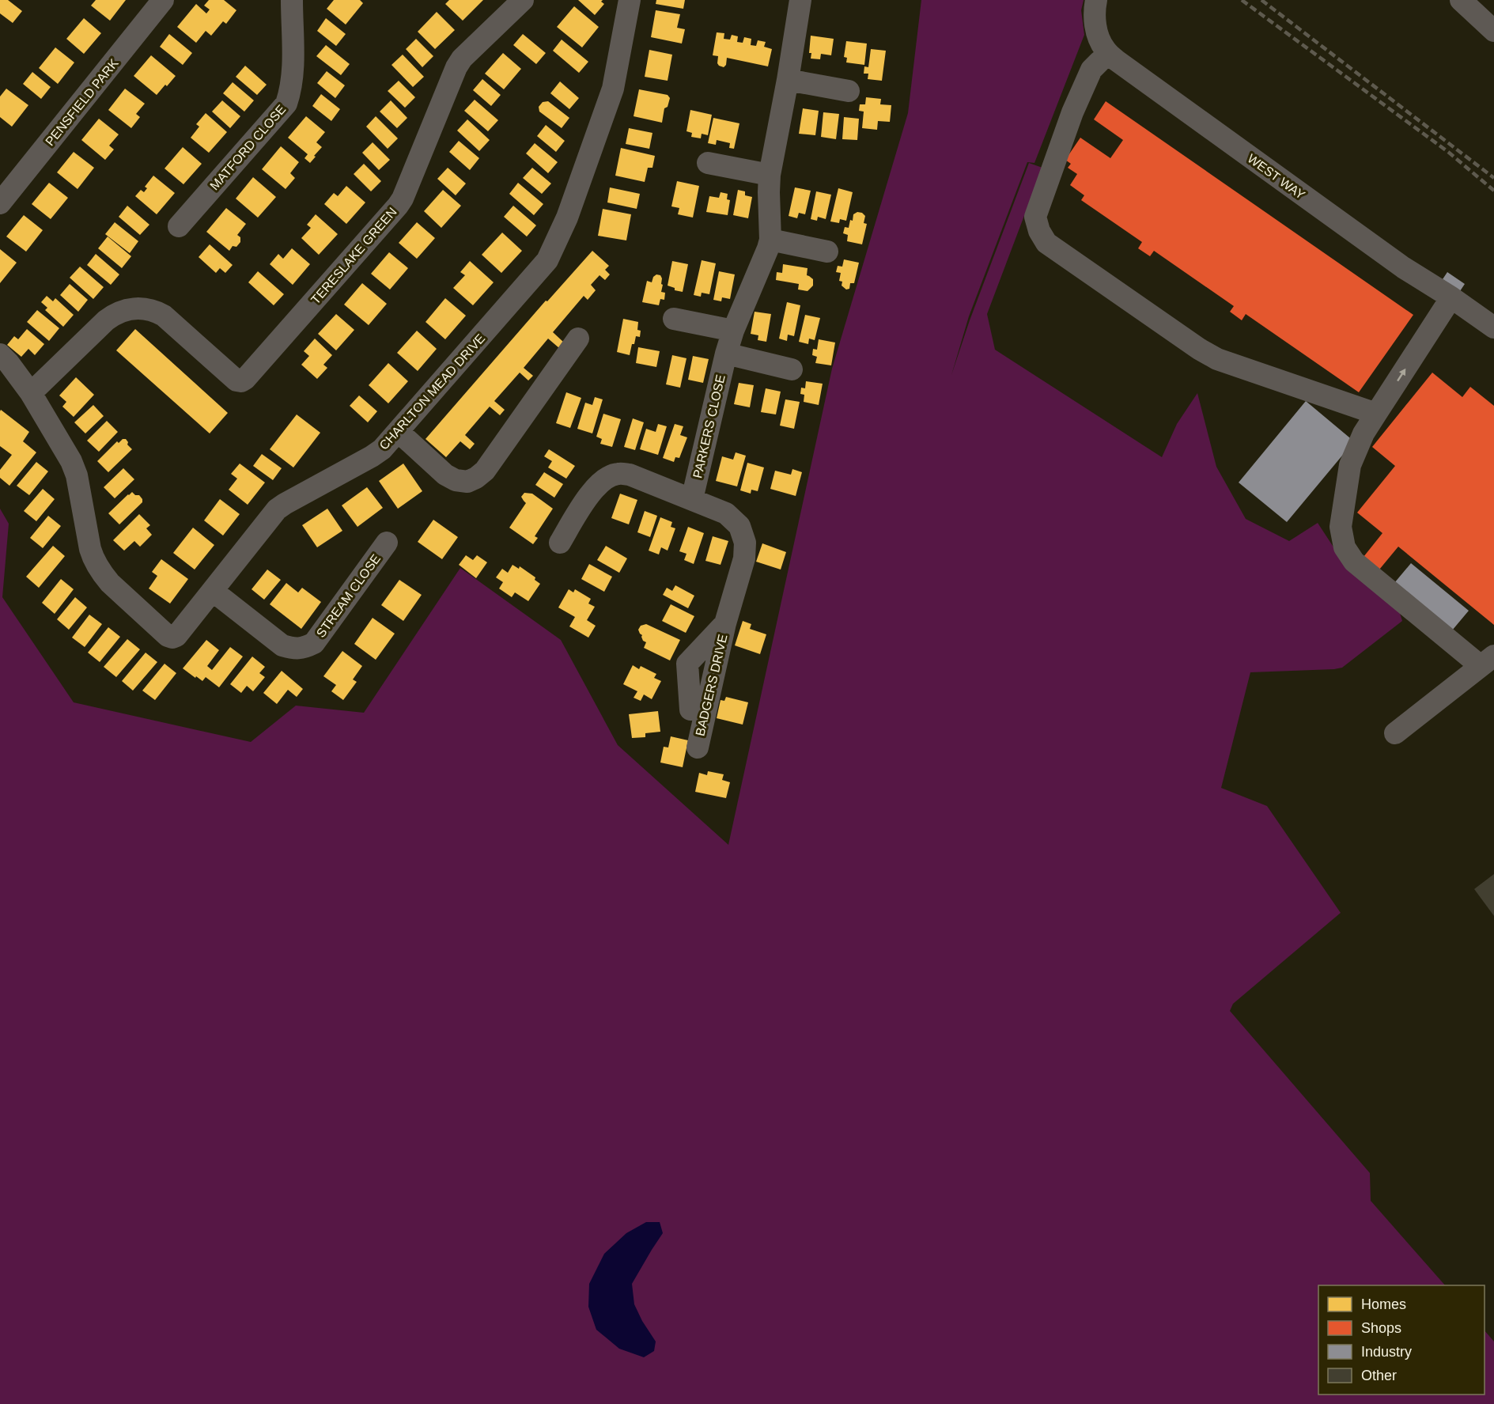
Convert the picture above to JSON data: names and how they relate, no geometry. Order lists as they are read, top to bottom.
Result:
{
  "streets": {
    "street": [
      "PENSFIELD PARK",
      "MATFORD CLOSE",
      "WEST WAY",
      "TERESLAKE GREEN",
      "CHARLTON MEAD DRIVE",
      "PARKERS CLOSE",
      "STREAM CLOSE",
      "BADGERS DRIVE"
    ]
  },
  "crossings": [
    ["TERESLAKE GREEN", "CHARLTON MEAD DRIVE"],
    ["CHARLTON MEAD DRIVE", "STREAM CLOSE"]
  ],
  "legend": [
    "Homes",
    "Shops",
    "Industry",
    "Other"
  ]
}
